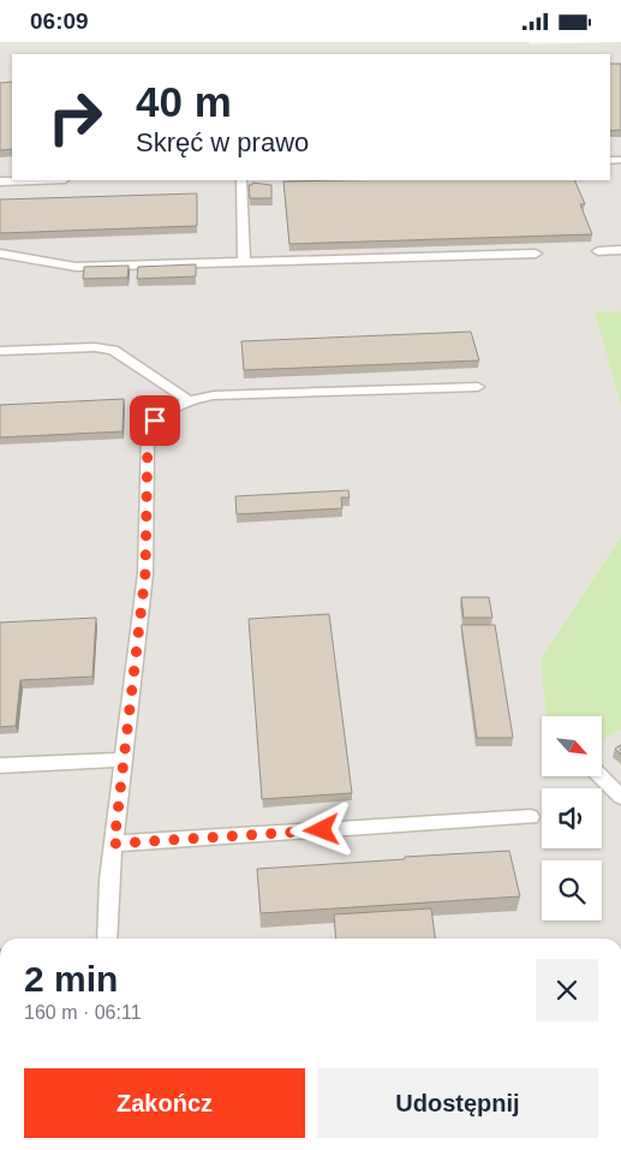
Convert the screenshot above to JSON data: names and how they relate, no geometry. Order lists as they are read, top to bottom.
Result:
{
  "north": "bottom right",
  "page": {
    "status": "06:09",
    "turn": ["40 m", "Skręć w prawo"],
    "heading": ["2 min", "160 m · 06:11"],
    "buttons": ["Zakończ", "Udostępnij"]
  }
}
